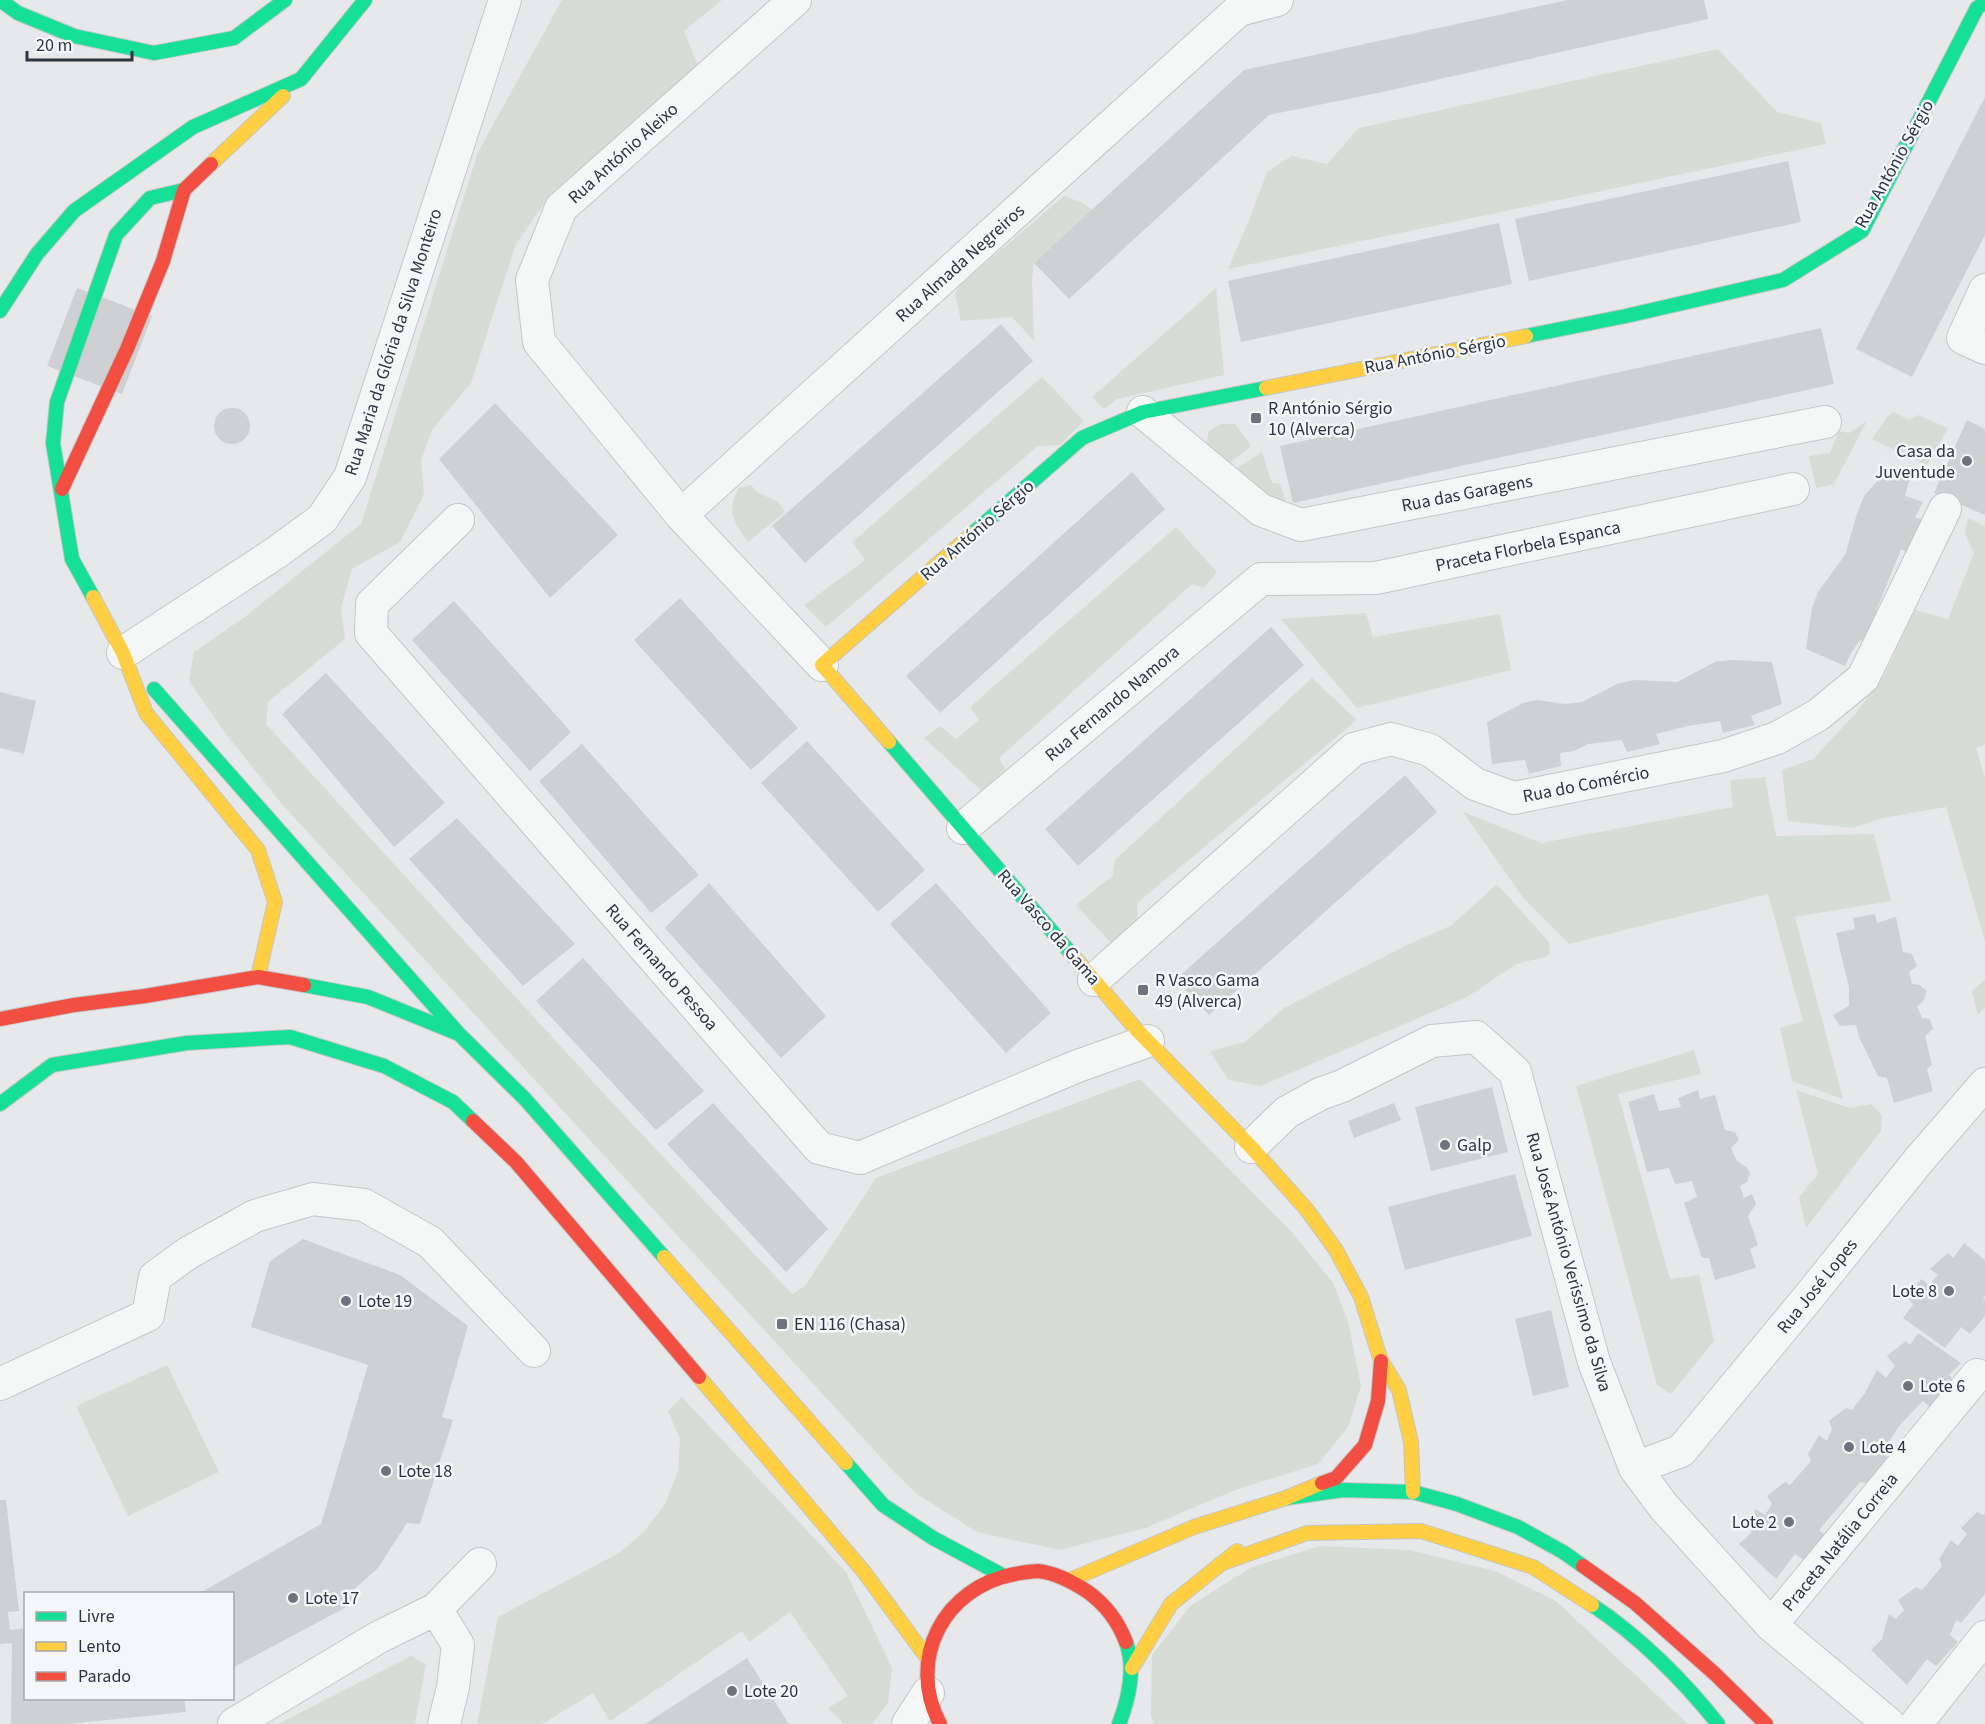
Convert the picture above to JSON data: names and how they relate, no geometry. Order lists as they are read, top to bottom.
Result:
{
  "streets": {
    "main road": ["Rua António Sérgio", "Rua Vasco da Gama"],
    "street": [
      "Rua António Aleixo",
      "Rua Almada Negreiros",
      "Rua Maria da Glória da Silva Monteiro",
      "Rua das Garagens",
      "Praceta Florbela Espanca",
      "Rua Fernando Namora",
      "Rua do Comércio",
      "Rua Fernando Pessoa",
      "Rua José António Verissimo da Silva",
      "Rua José Lopes",
      "Praceta Natália Correia"
    ]
  },
  "crossings": [
    ["Rua António Aleixo", "Rua Almada Negreiros"],
    ["Rua António Aleixo", "Rua Vasco da Gama"],
    ["Rua António Sérgio", "Rua das Garagens"],
    ["Rua António Sérgio", "Rua Vasco da Gama"],
    ["Rua Almada Negreiros", "Rua Vasco da Gama"],
    ["Praceta Florbela Espanca", "Rua Fernando Namora"],
    ["Rua Fernando Namora", "Rua Vasco da Gama"],
    ["Rua do Comércio", "Rua Vasco da Gama"],
    ["Rua Vasco da Gama", "Rua Fernando Pessoa"],
    ["Rua Vasco da Gama", "Rua José António Verissimo da Silva"],
    ["Rua José António Verissimo da Silva", "Rua José Lopes"],
    ["Rua José António Verissimo da Silva", "Praceta Natália Correia"]
  ],
  "places": {
    "transit": ["R António Sérgio 10 (Alverca)", "R Vasco Gama 49 (Alverca)", "EN 116 (Chasa)"],
    "other": [
      "Casa da Juventude",
      "Galp",
      "Lote 8",
      "Lote 19",
      "Lote 6",
      "Lote 4",
      "Lote 18",
      "Lote 2",
      "Lote 17",
      "Lote 20"
    ]
  },
  "legend": ["Livre", "Lento", "Parado"],
  "scale_bar": "20 m"
}
